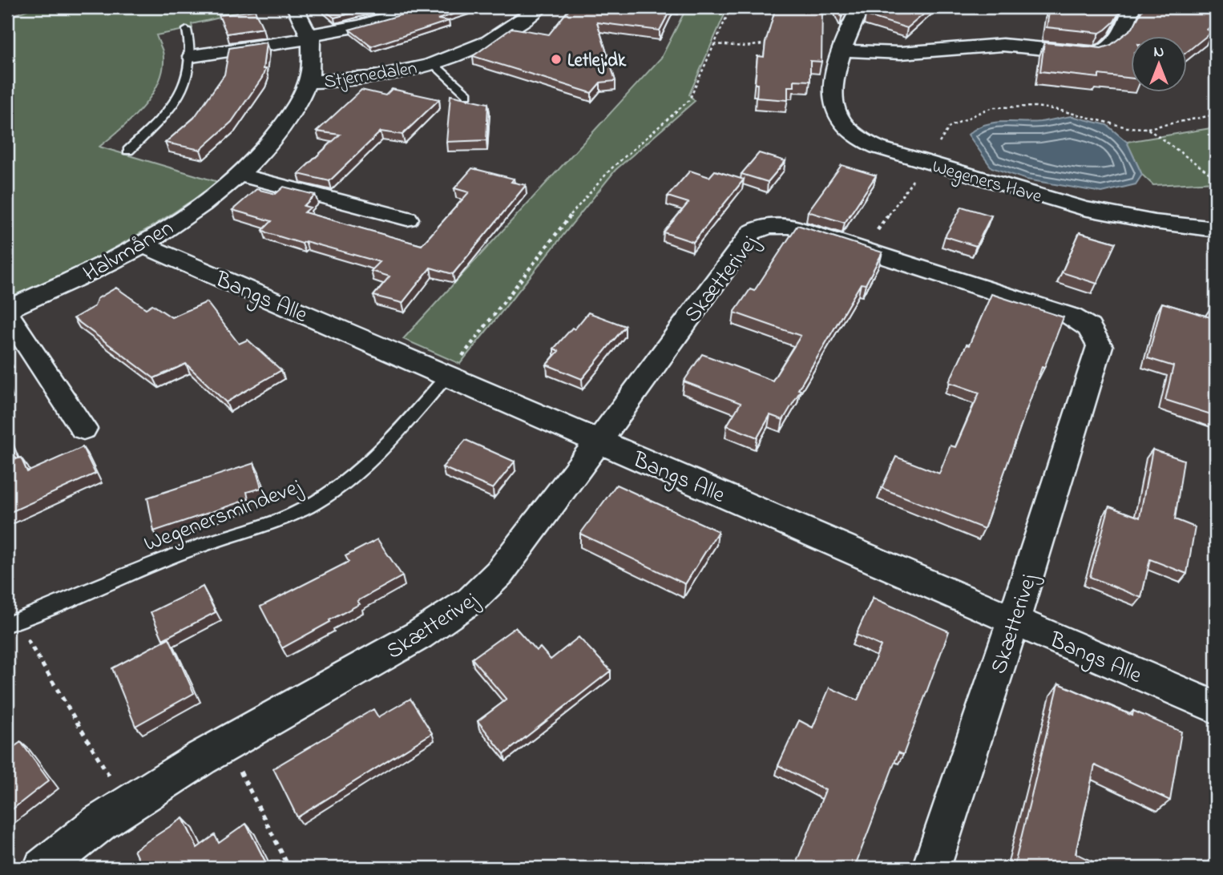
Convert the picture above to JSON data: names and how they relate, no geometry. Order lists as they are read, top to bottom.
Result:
{
  "streets": {
    "street": [
      "Stjernedalen",
      "Wegeners Have",
      "Halvmånen",
      "Skætterivej",
      "Bangs Alle"
    ],
    "lane": ["Wegenersmindevej"]
  },
  "crossings": [
    ["Stjernedalen", "Halvmånen"],
    ["Halvmånen", "Bangs Alle"],
    ["Skætterivej", "Bangs Alle"],
    ["Bangs Alle", "Wegenersmindevej"]
  ],
  "places": ["Letlej.dk"],
  "north": "top"
}
